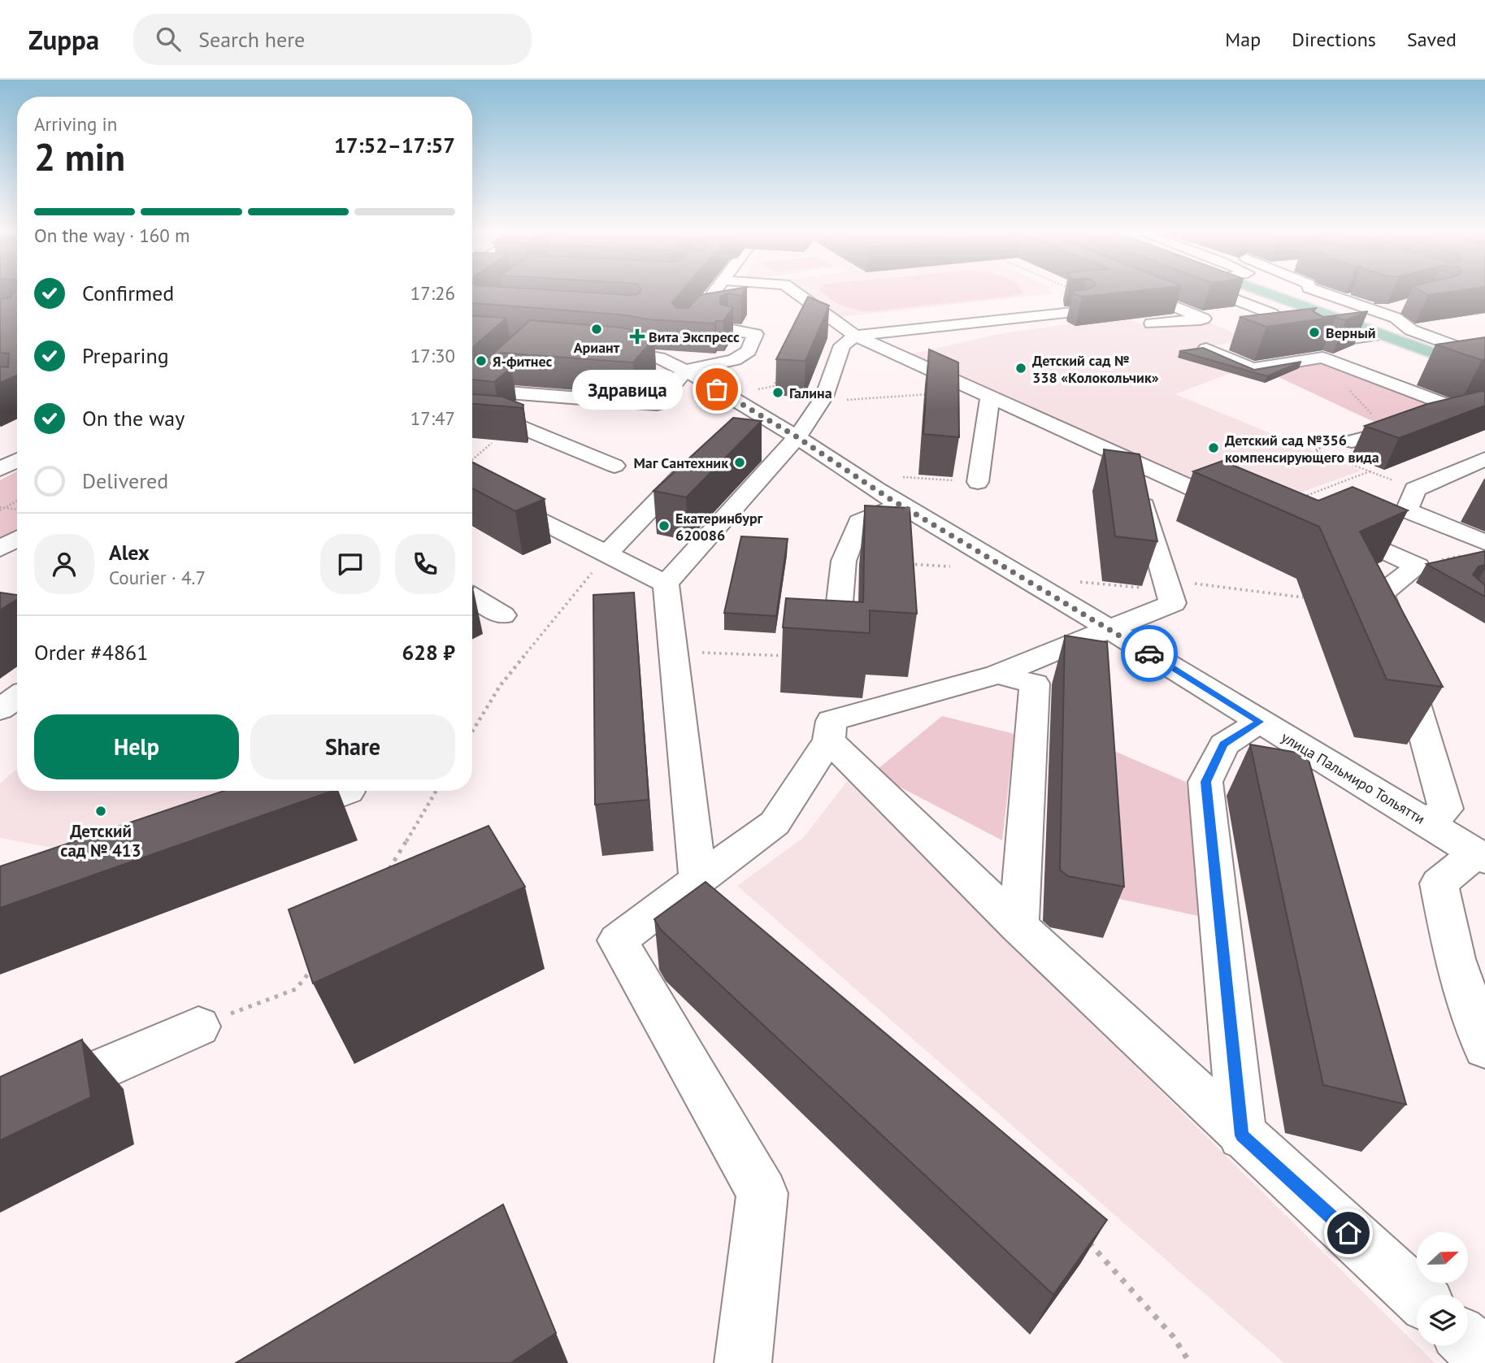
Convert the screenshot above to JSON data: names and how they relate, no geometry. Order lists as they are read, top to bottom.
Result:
{
  "streets": {
    "street": ["улица Пальмиро Тольятти"]
  },
  "places": {
    "other": [
      "Ариант",
      "Верный",
      "Я-фитнес",
      "Детский сад № 338 «Колокольчик»",
      "Здравица",
      "Галина",
      "Детский сад №356 компенсирующего вида",
      "Маг Сантехник",
      "Екатеринбург 620086",
      "Детский сад № 413"
    ],
    "health": ["Вита Экспресс"]
  },
  "north": "right",
  "page": {
    "header": "Zuppa",
    "search": "Search here",
    "nav": ["Map", "Directions", "Saved"],
    "heading": ["2 min", "Arriving in", "17:52–17:57"],
    "panel": [
      "Alex",
      "Courier · 4.7",
      "Order #4861",
      "628 ₽"
    ],
    "bar": "On the way · 160 m",
    "list": [
      ["Confirmed", "17:26"],
      ["Preparing", "17:30"],
      ["On the way", "17:47"],
      "Delivered"
    ],
    "bubble": "Здравица",
    "buttons": ["Help", "Share"]
  }
}
